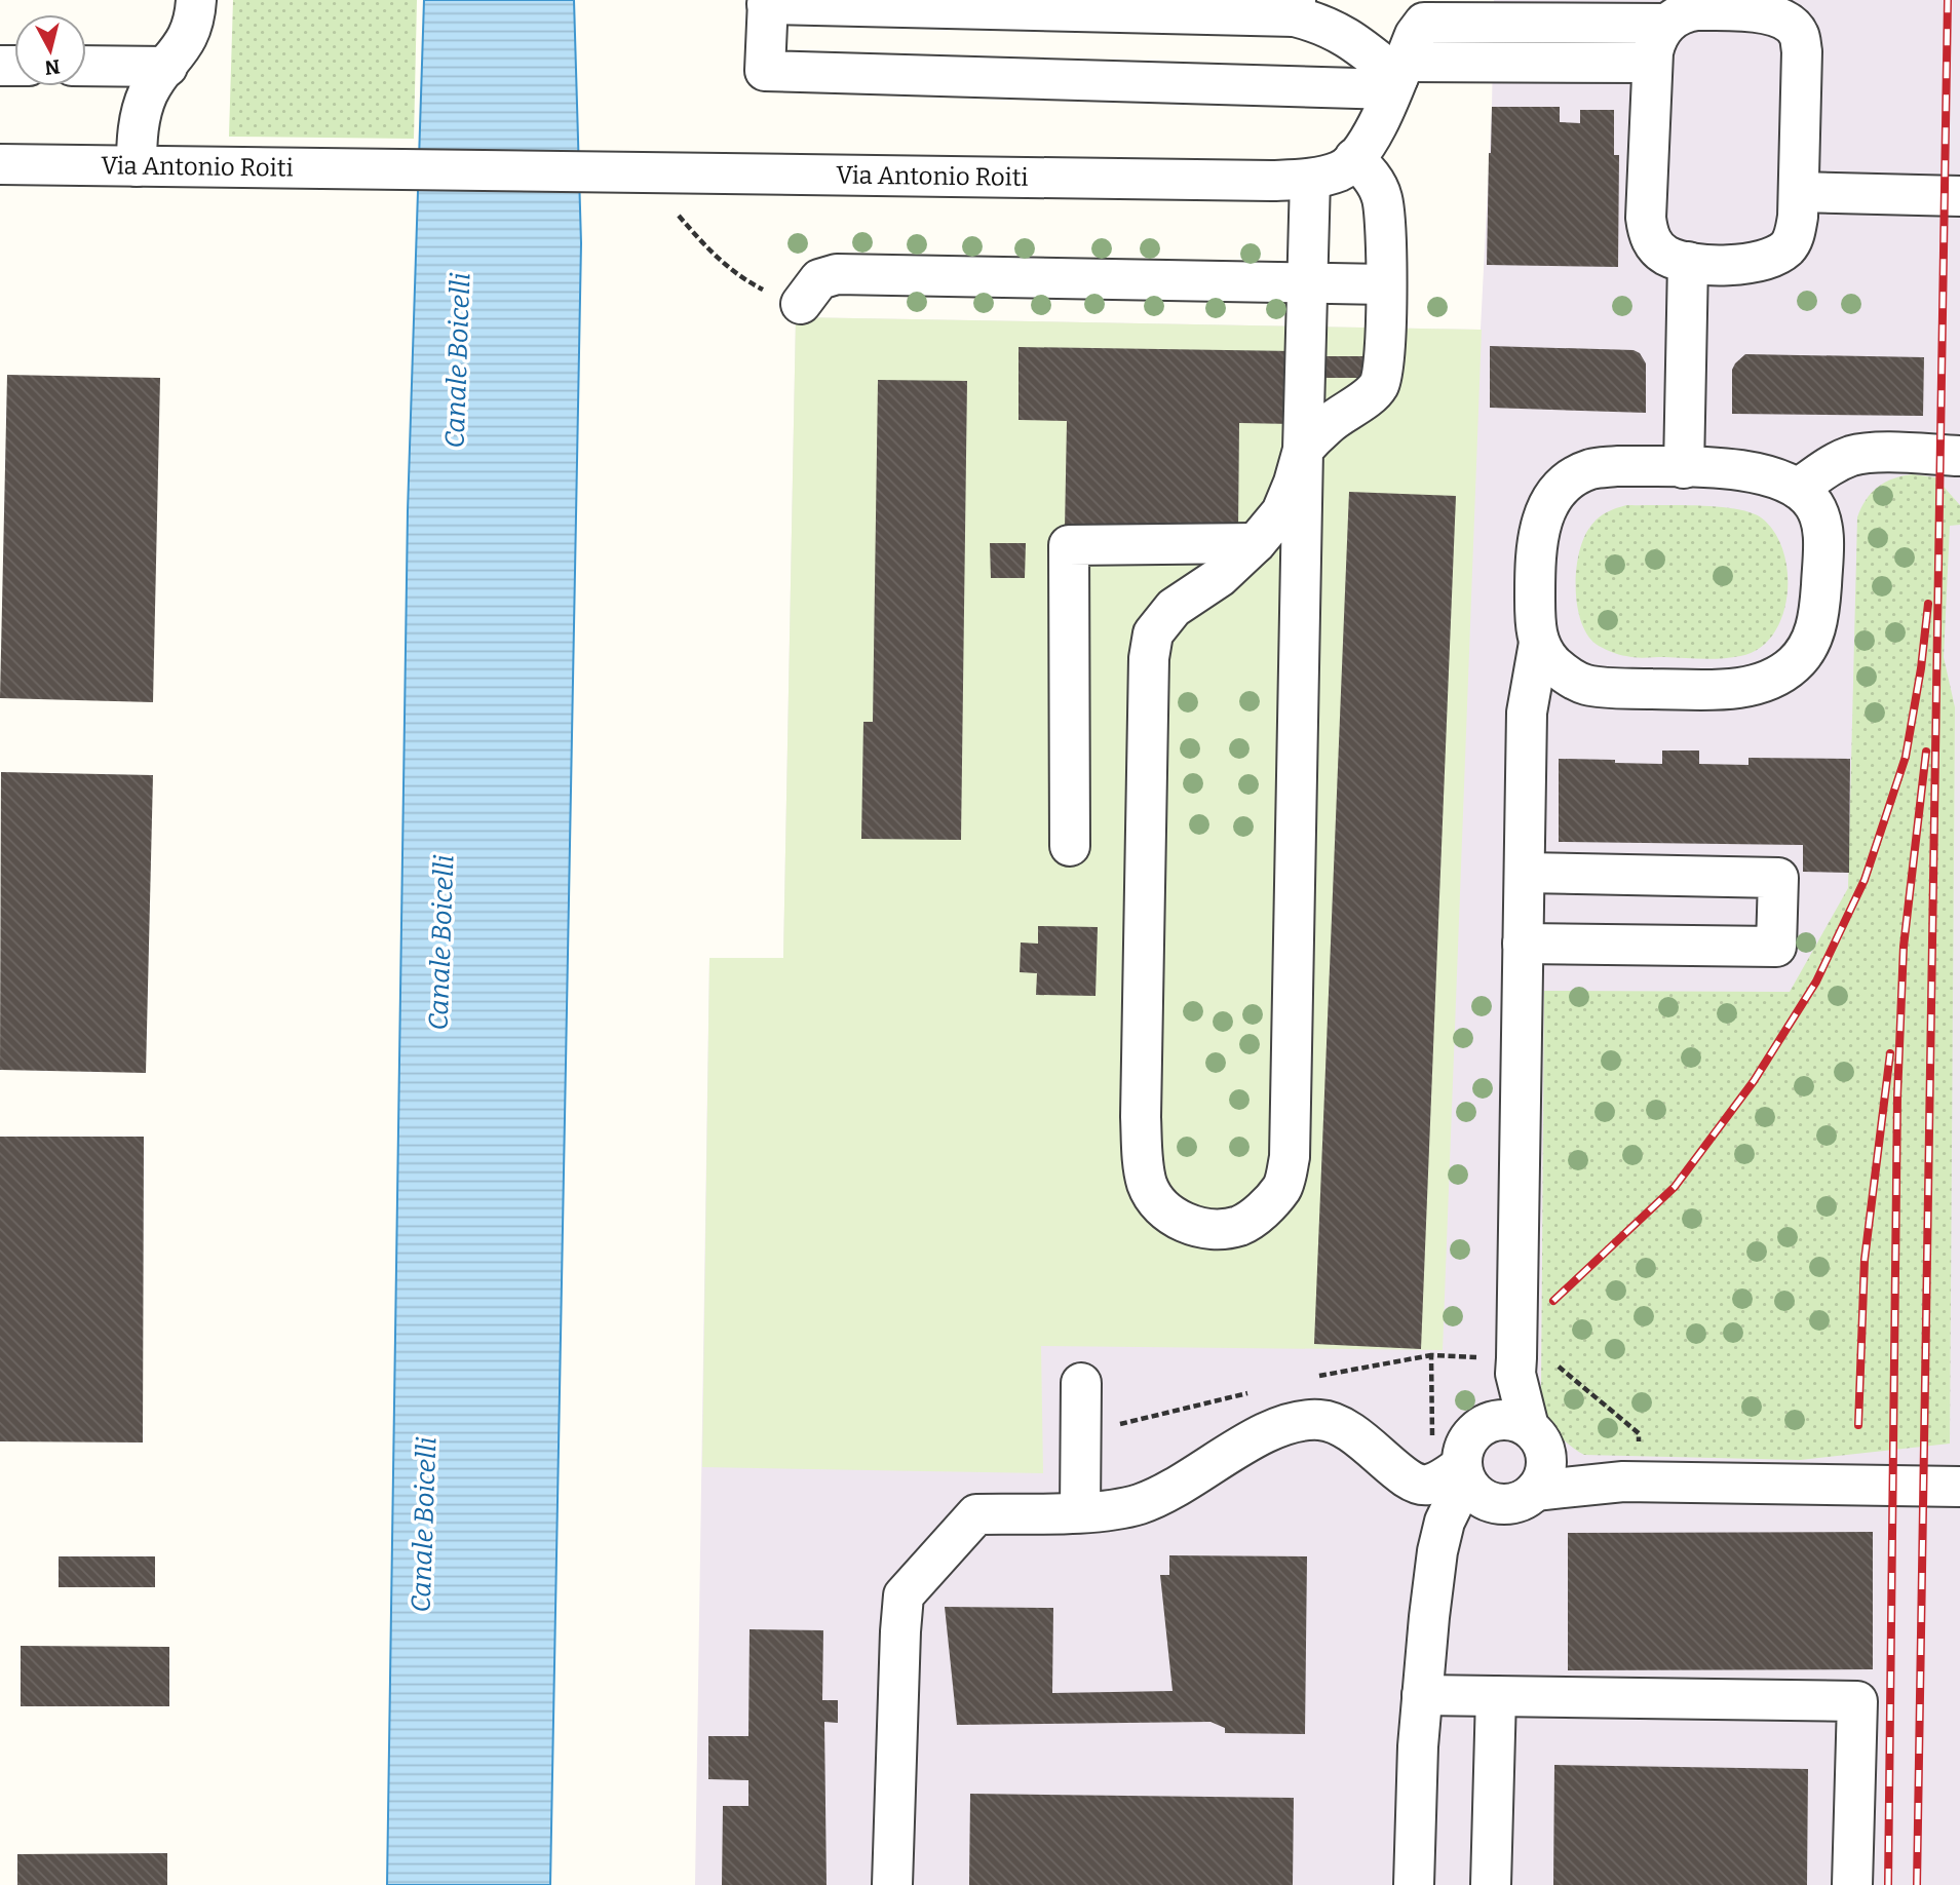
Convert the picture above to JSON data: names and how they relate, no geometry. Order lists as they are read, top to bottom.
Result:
{
  "streets": {
    "street": ["Via Antonio Roiti"]
  },
  "water": ["Canale Boicelli"],
  "north": "bottom"
}
